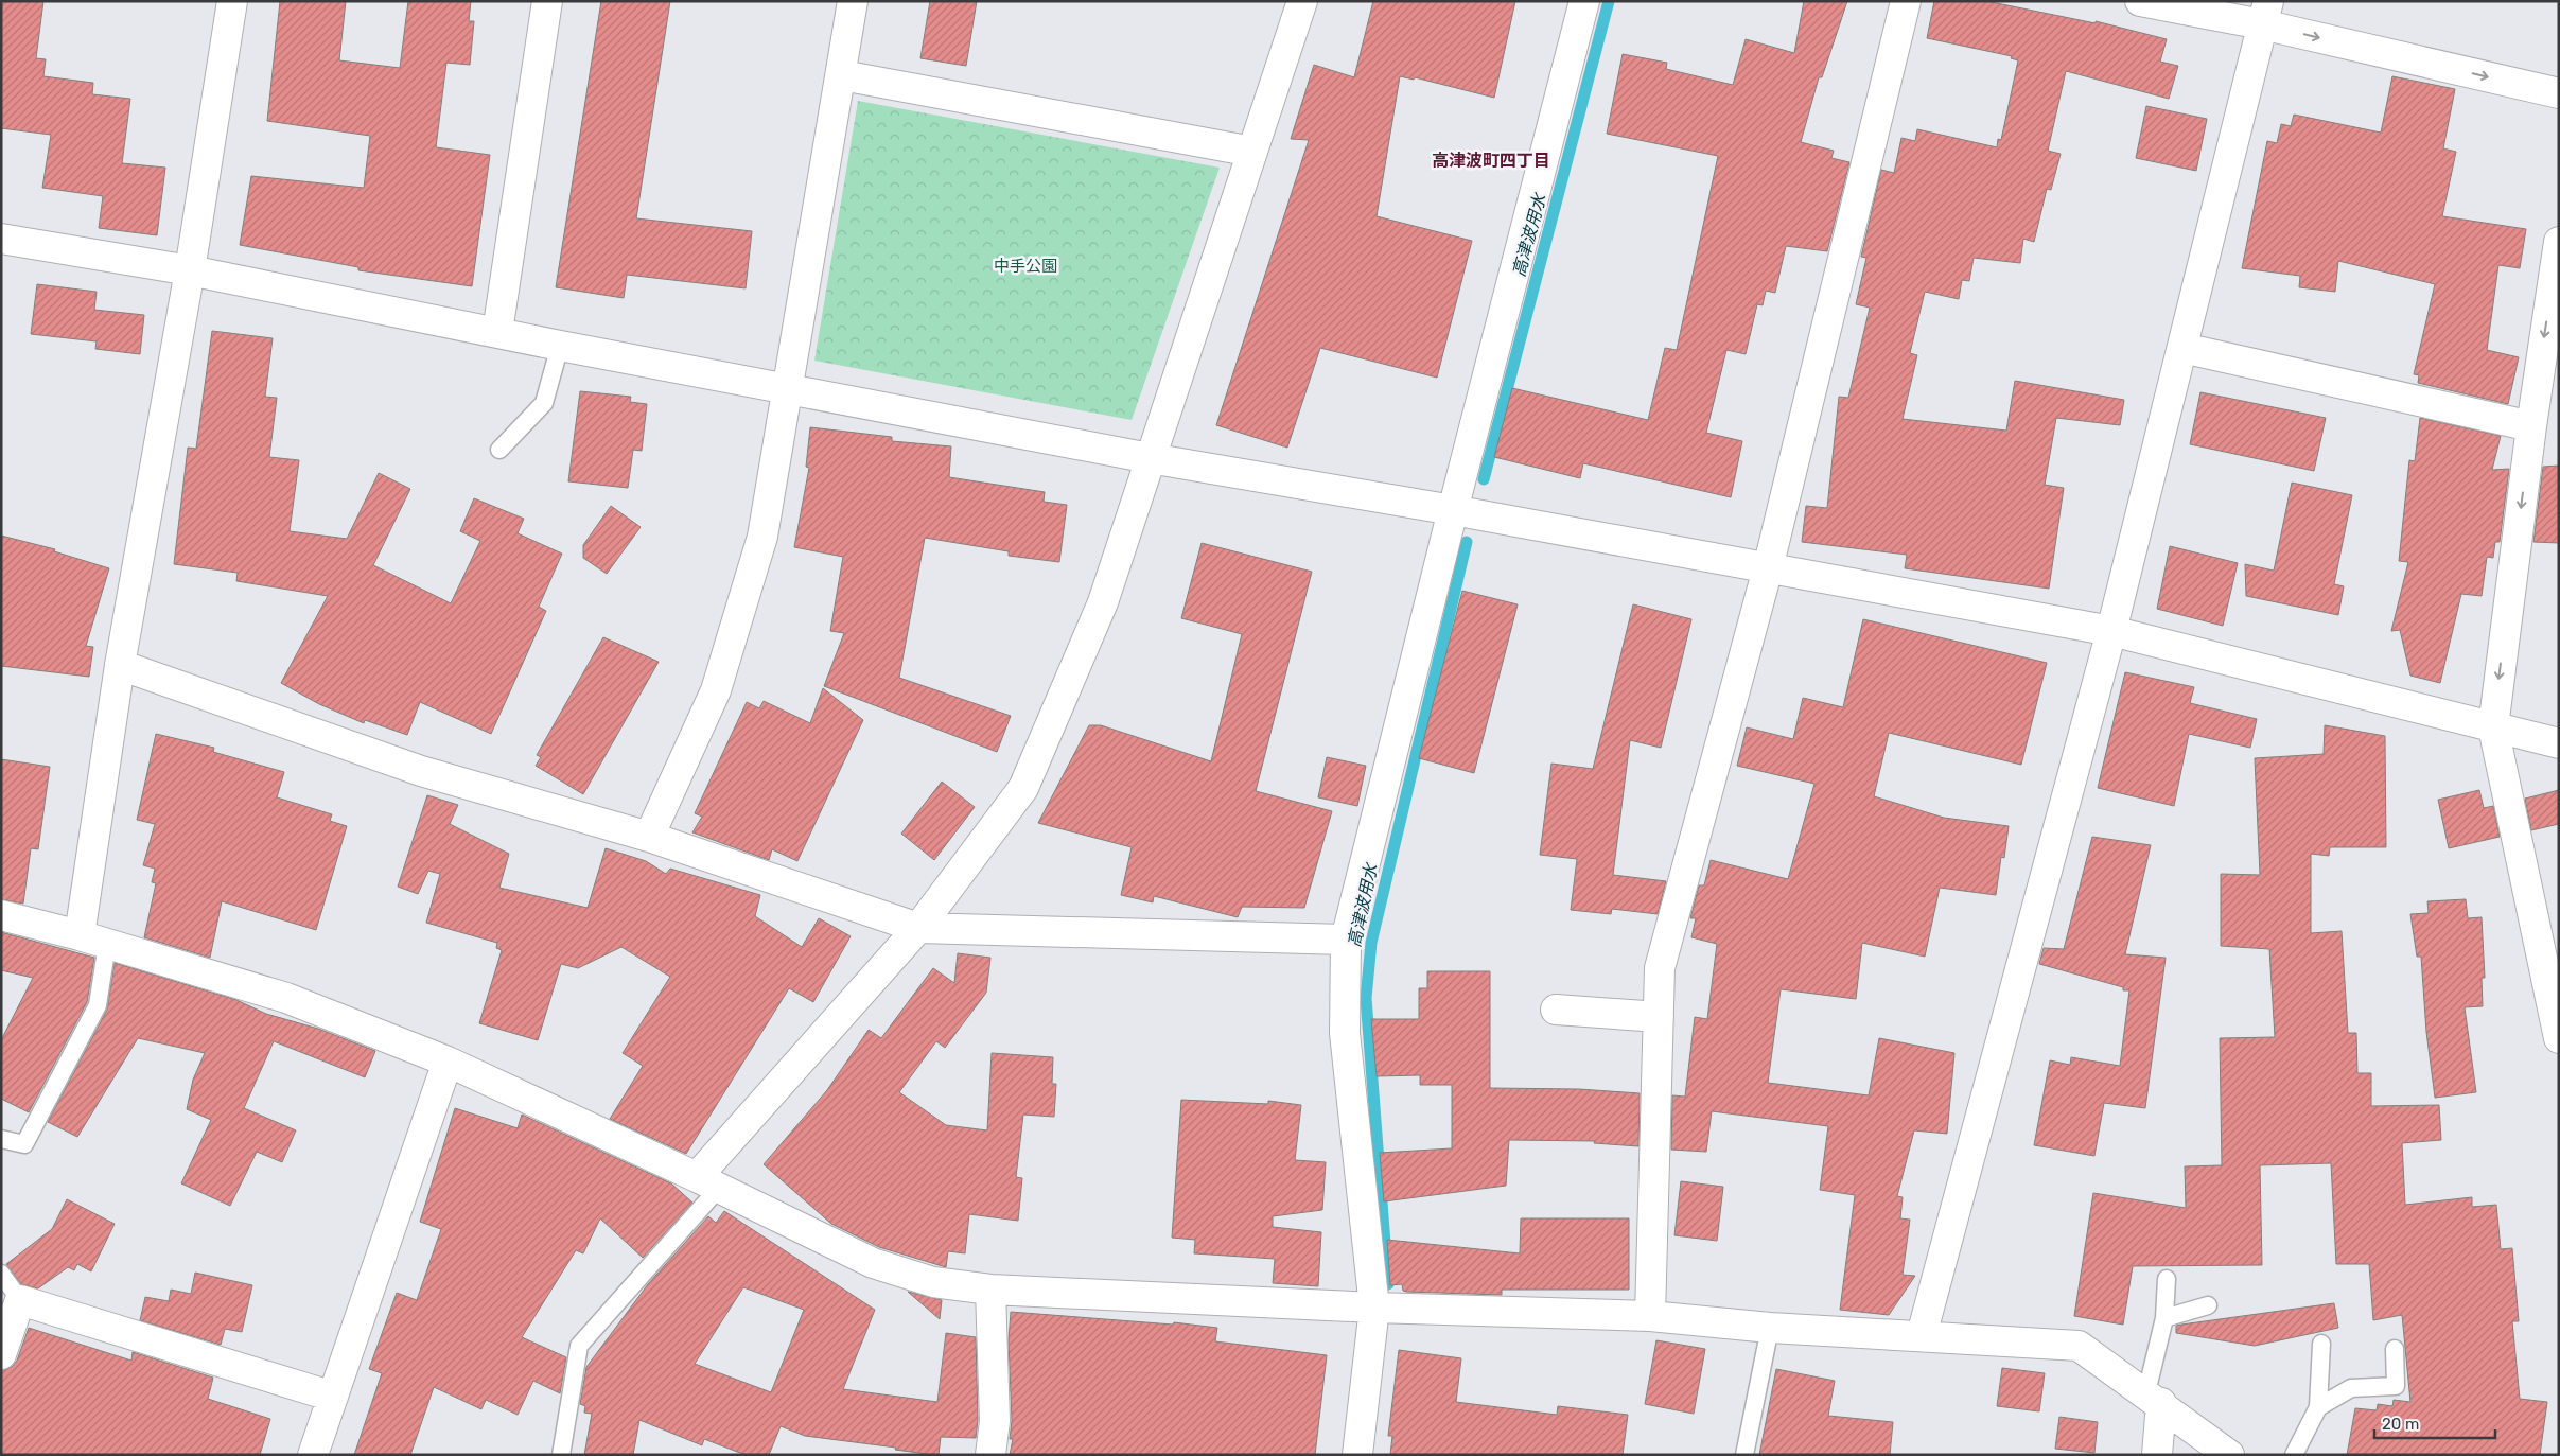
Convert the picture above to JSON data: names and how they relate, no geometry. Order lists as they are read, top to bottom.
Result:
{
  "districts": ["高津波町四丁目"],
  "water": ["高津波用水"],
  "parks": ["中手公園"],
  "scale_bar": "20 m"
}
